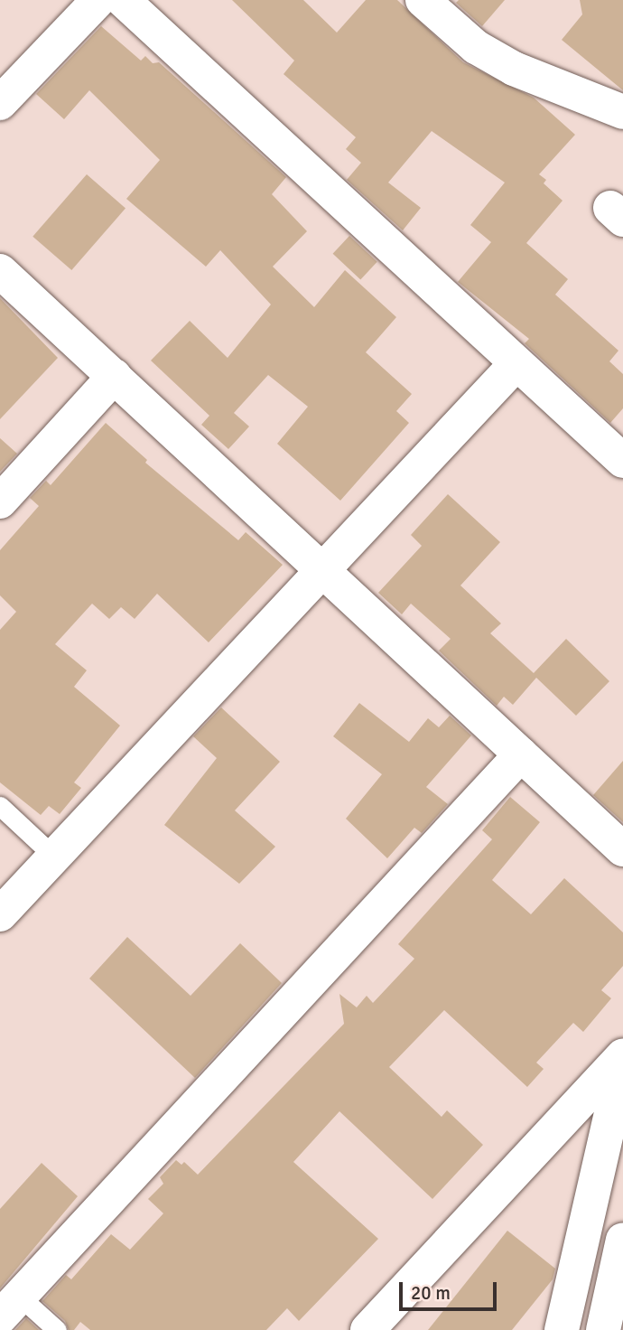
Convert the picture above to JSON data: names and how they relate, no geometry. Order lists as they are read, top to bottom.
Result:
{
  "scale_bar": "20 m"
}
